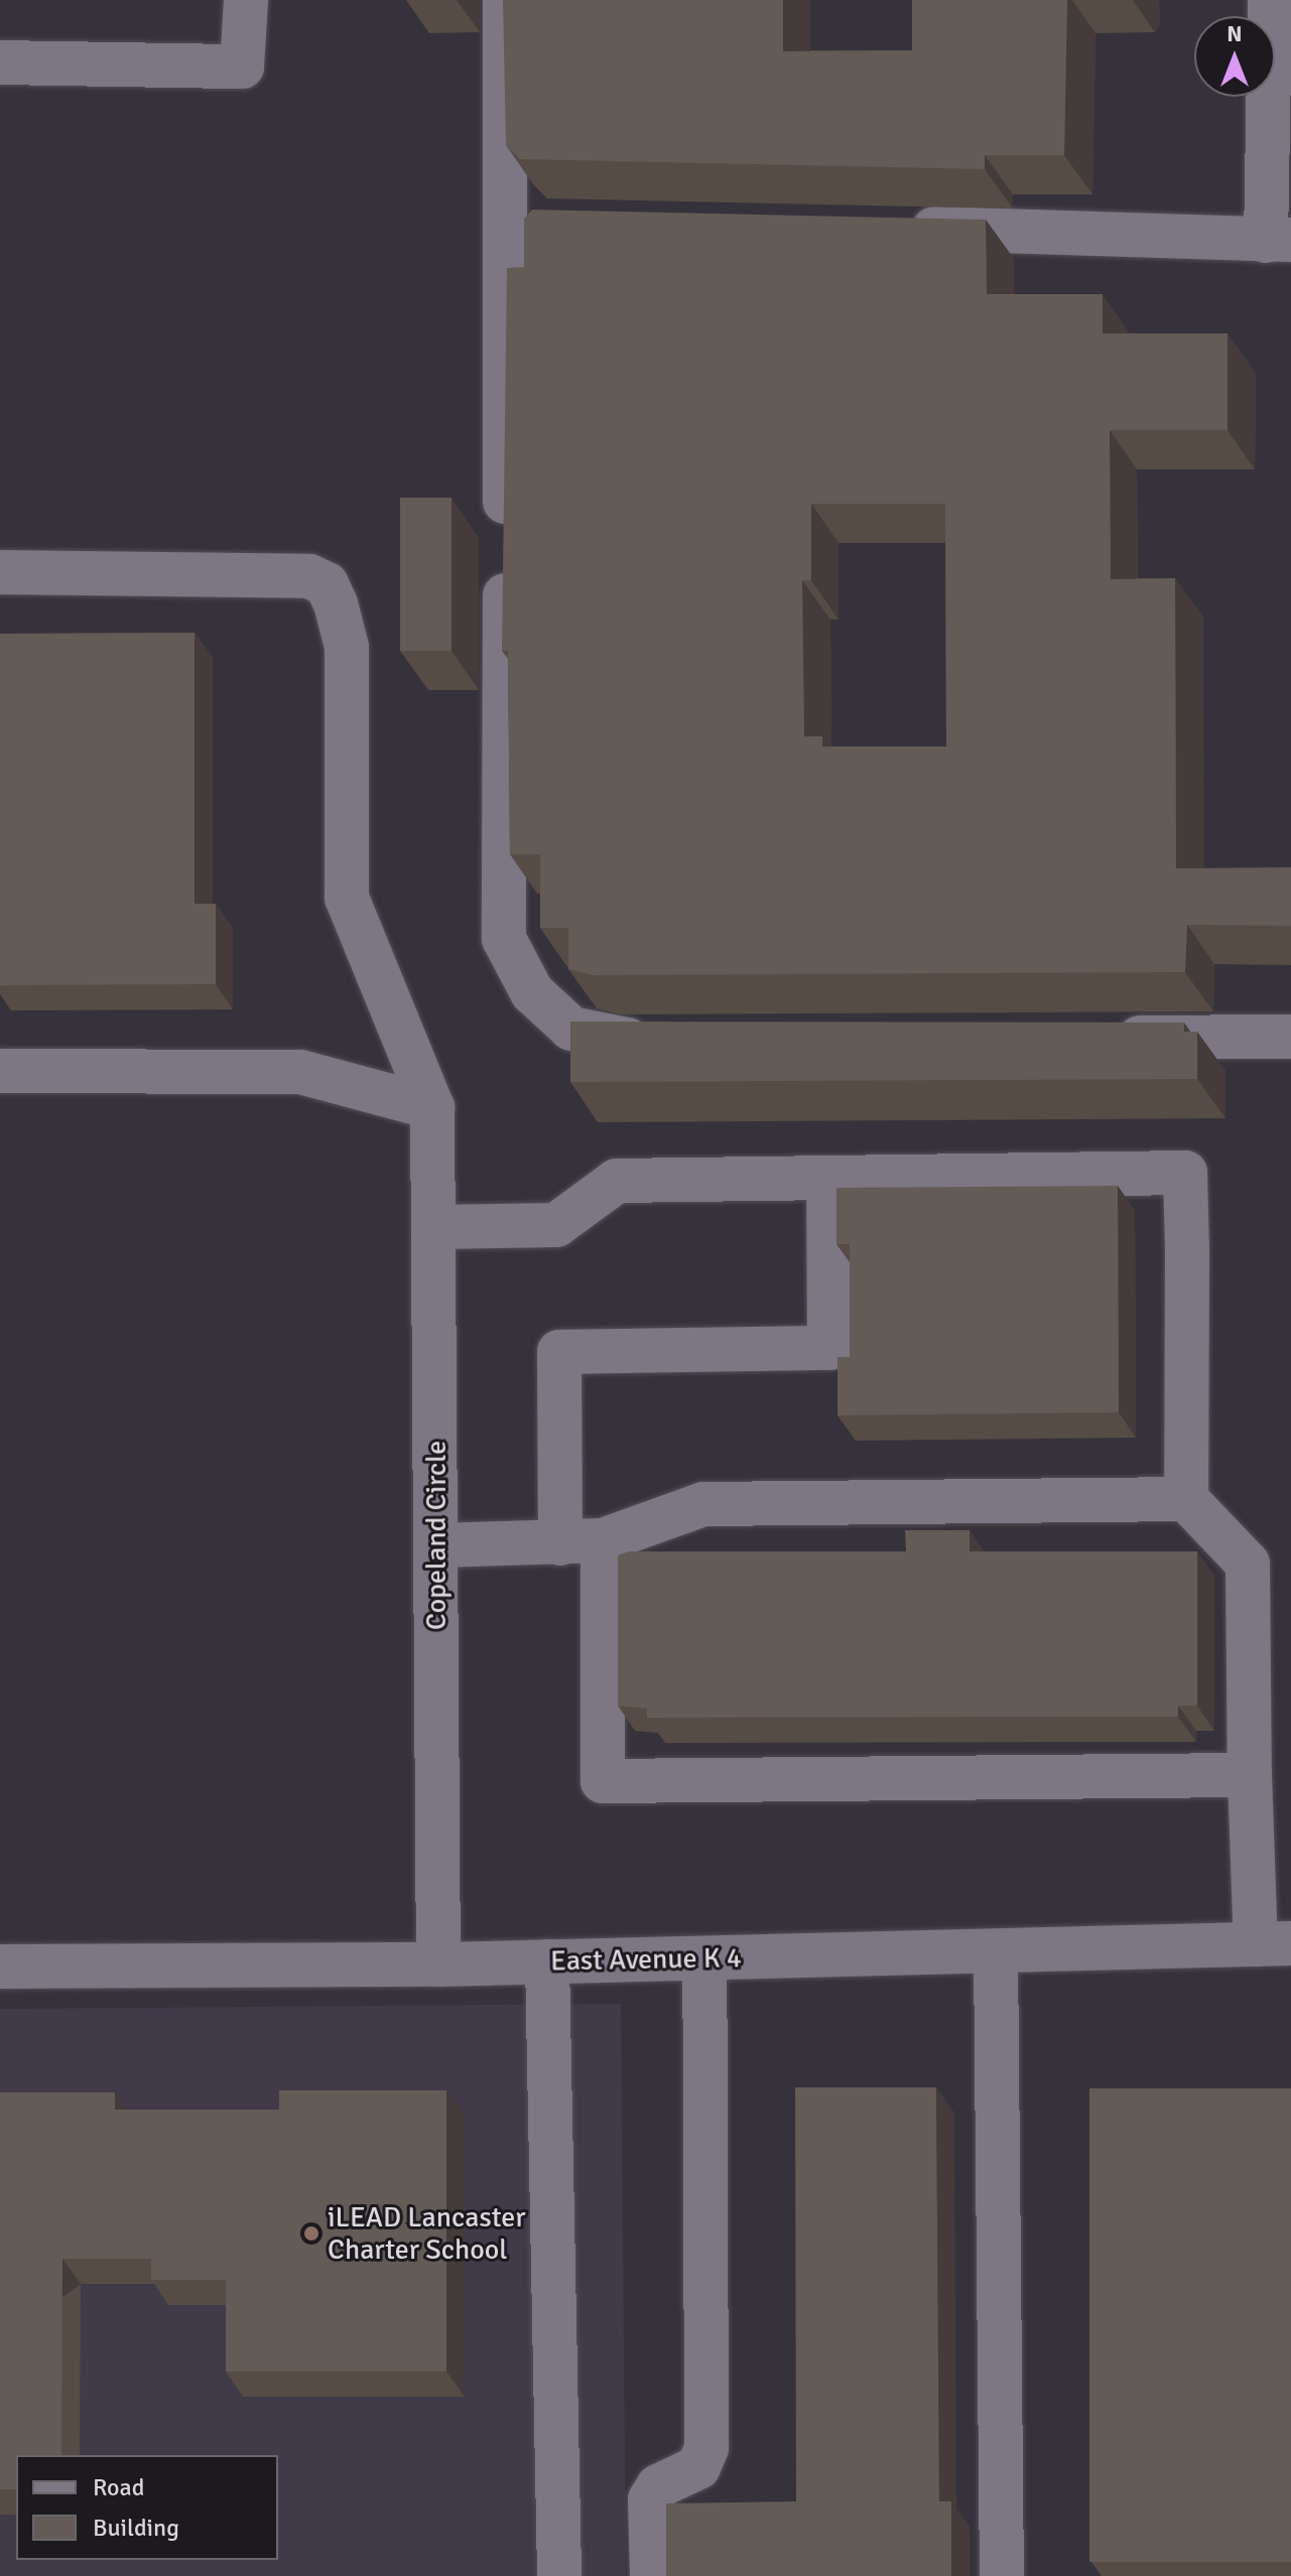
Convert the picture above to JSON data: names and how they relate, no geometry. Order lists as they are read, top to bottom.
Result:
{
  "streets": {
    "street": ["Copeland Circle", "East Avenue K 4"]
  },
  "crossings": [
    ["Copeland Circle", "East Avenue K 4"]
  ],
  "places": ["iLEAD Lancaster Charter School"],
  "legend": ["Road", "Building"],
  "north": "top"
}
